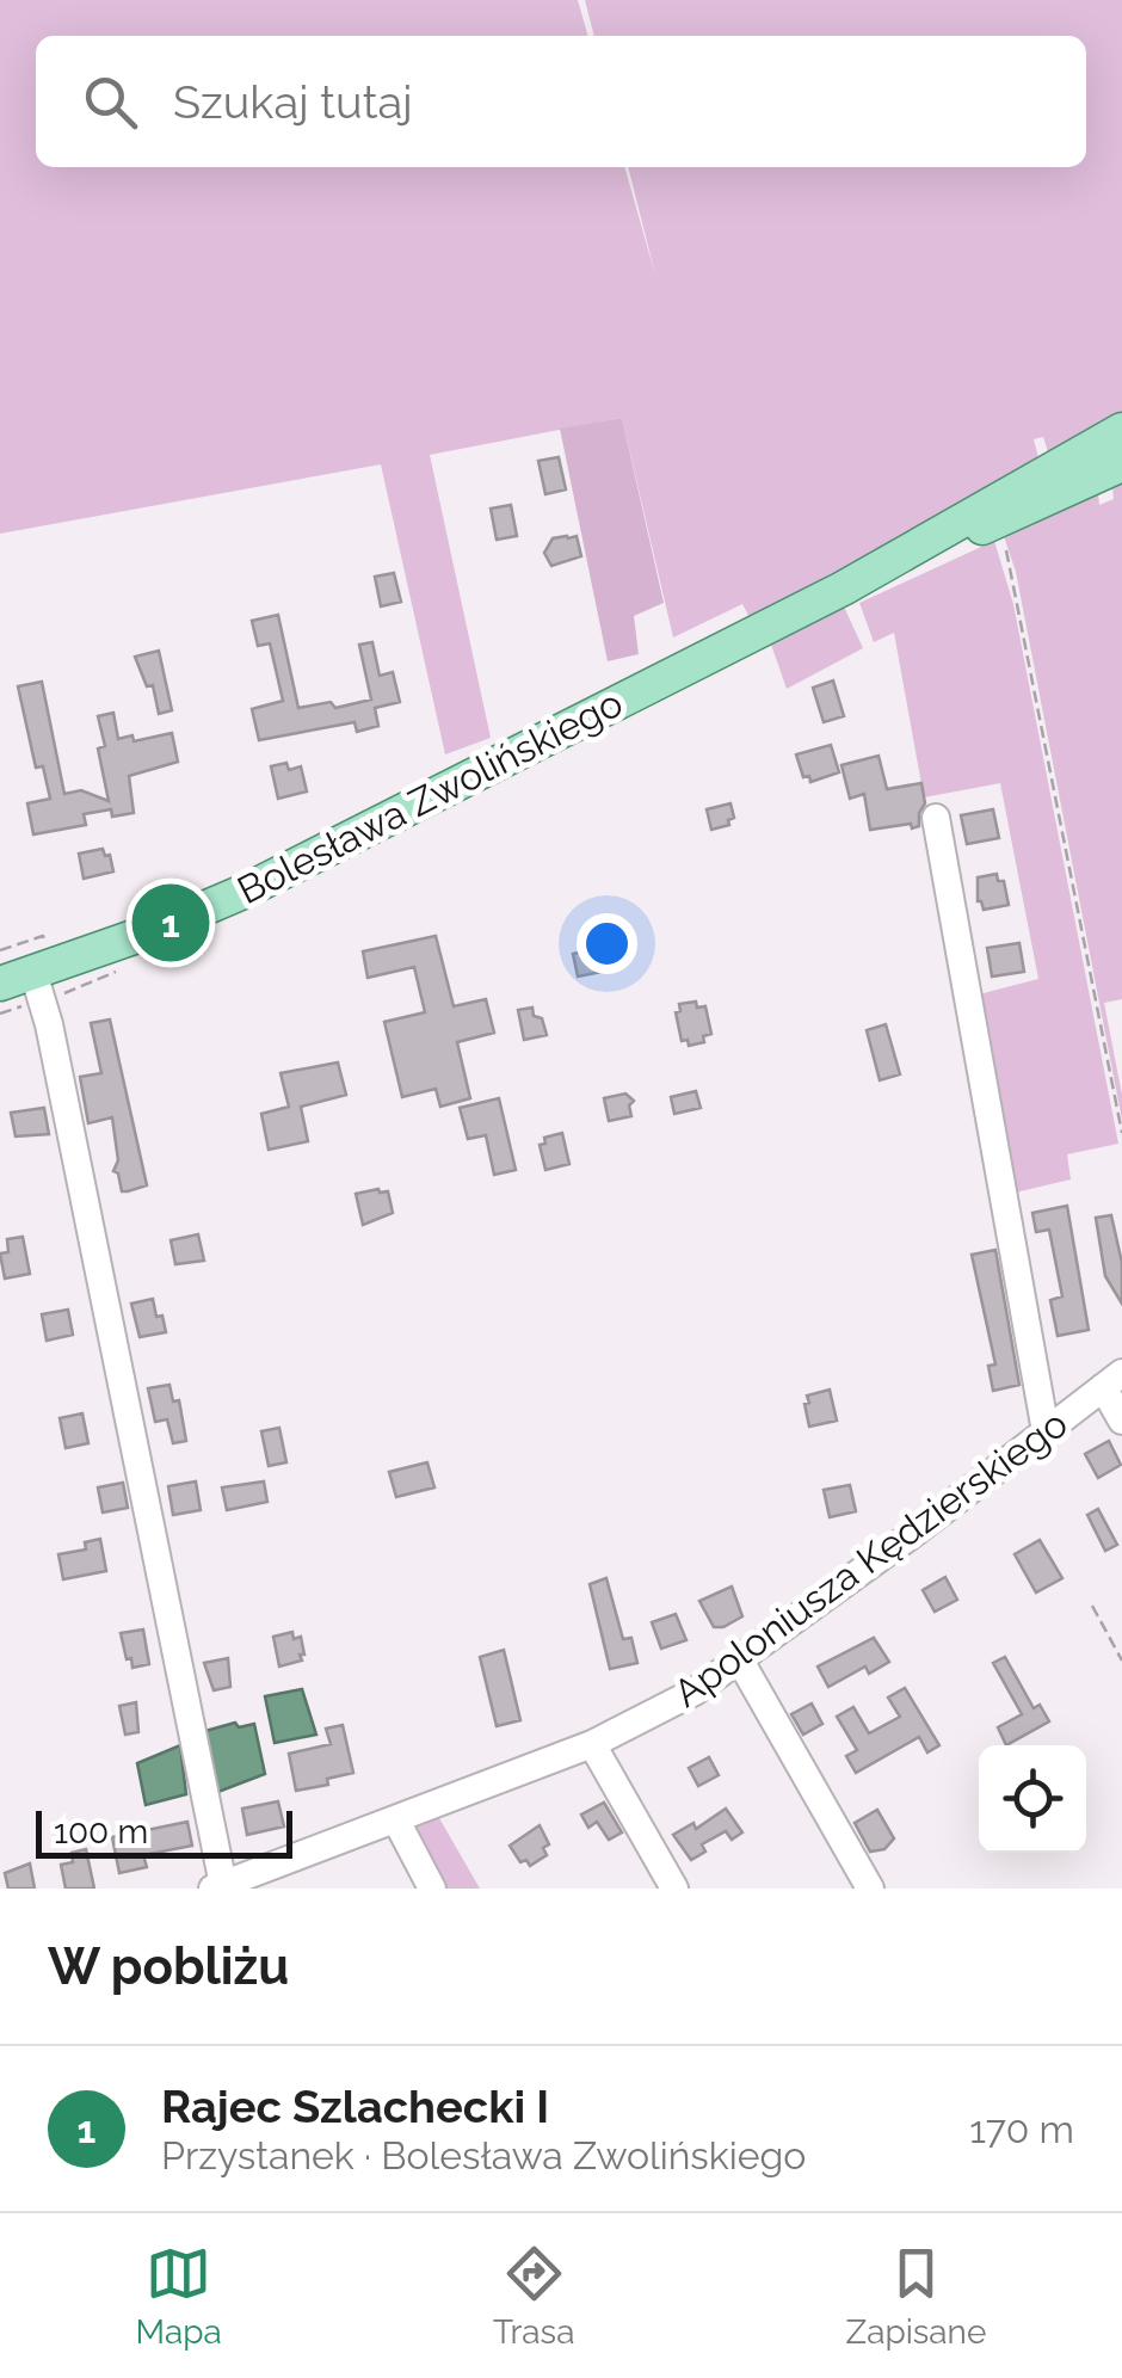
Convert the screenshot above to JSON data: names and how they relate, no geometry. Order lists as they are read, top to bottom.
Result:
{
  "streets": {
    "main road": ["Bolesława Zwolińskiego"],
    "street": ["Apoloniusza Kędzierskiego"]
  },
  "scale_bar": "100 m",
  "page": {
    "search": "Szukaj tutaj",
    "pins": "1",
    "scale": "100 m",
    "heading": "W pobliżu",
    "list": [
      {
        "mark": "1",
        "name": "Rajec Szlachecki I",
        "note": "Przystanek · Bolesława Zwolińskiego",
        "value": "170 m"
      }
    ],
    "nav": ["Mapa", "Trasa", "Zapisane"]
  }
}
